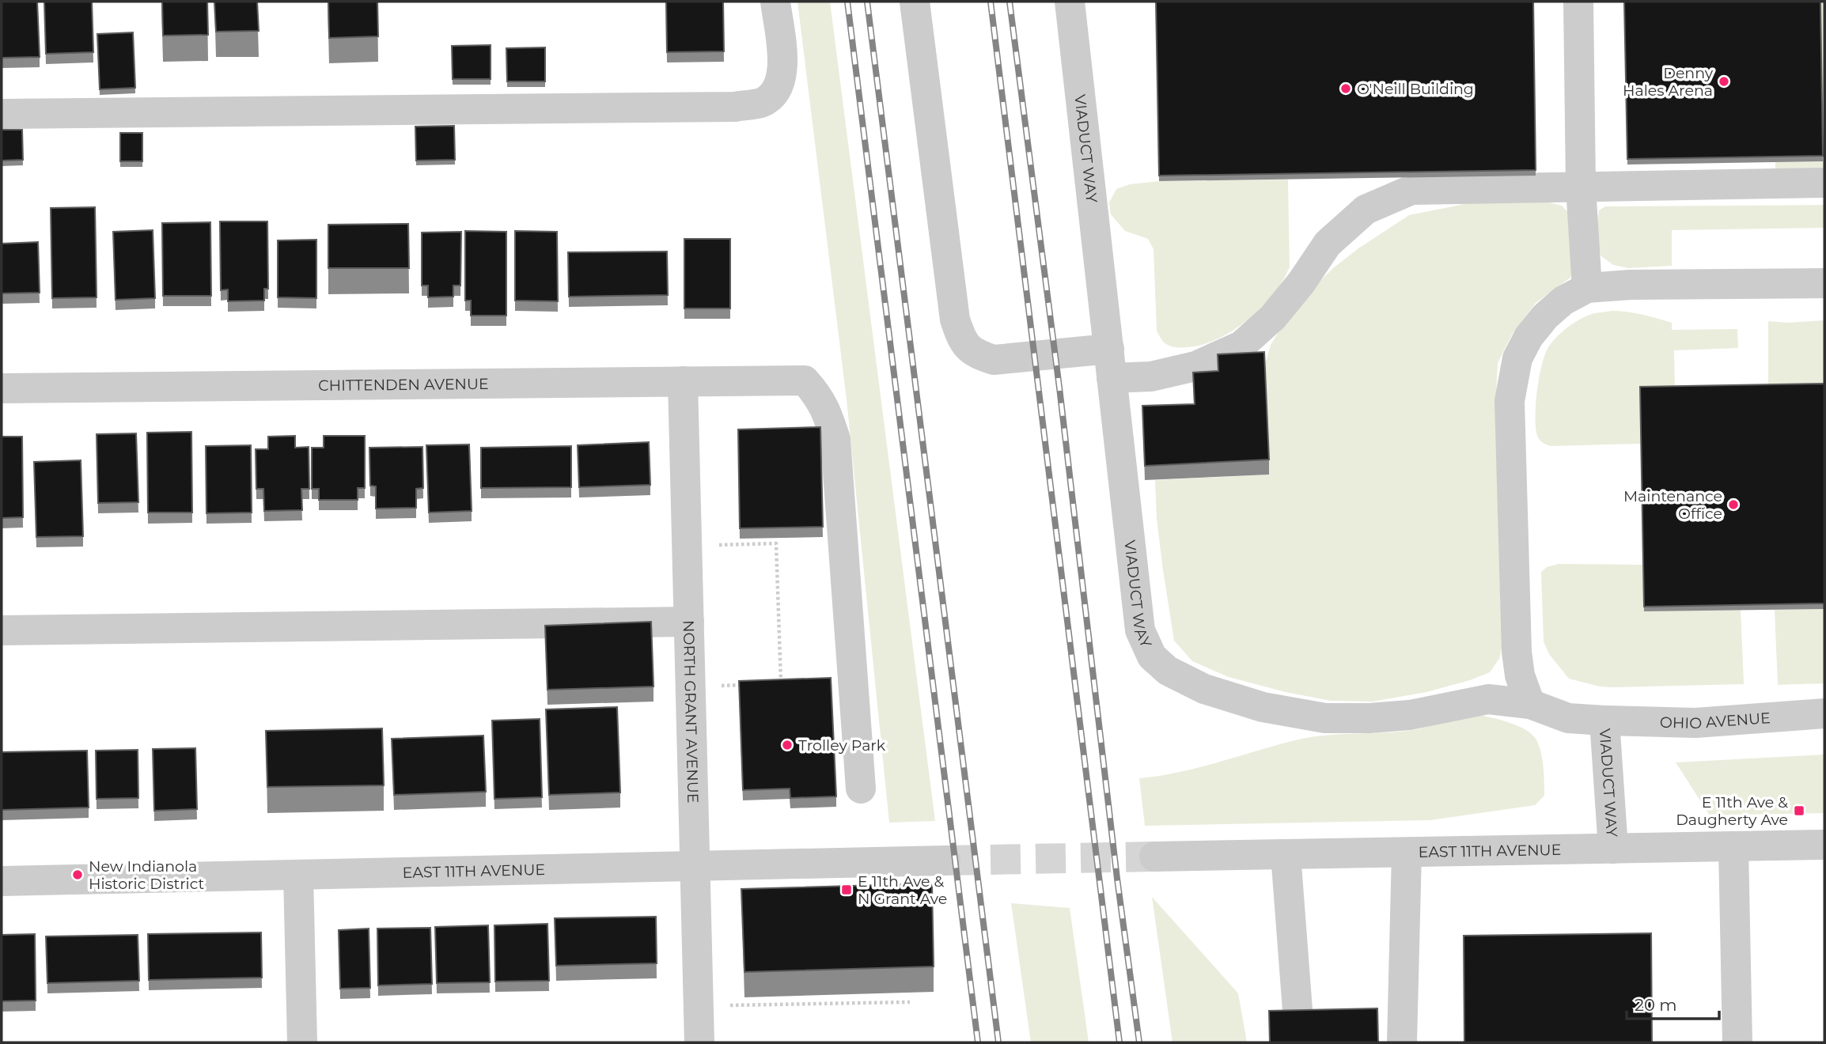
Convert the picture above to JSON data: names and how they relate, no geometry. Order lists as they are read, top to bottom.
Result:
{
  "streets": {
    "street": [
      "VIADUCT WAY",
      "CHITTENDEN AVENUE",
      "NORTH GRANT AVENUE",
      "OHIO AVENUE",
      "EAST 11TH AVENUE"
    ]
  },
  "crossings": [
    ["VIADUCT WAY", "OHIO AVENUE"],
    ["VIADUCT WAY", "EAST 11TH AVENUE"],
    ["CHITTENDEN AVENUE", "NORTH GRANT AVENUE"],
    ["NORTH GRANT AVENUE", "EAST 11TH AVENUE"]
  ],
  "places": {
    "other": [
      "Denny Hales Arena",
      "O'Neill Building",
      "Maintenance Office",
      "Trolley Park",
      "New Indianola Historic District"
    ],
    "transit": ["E 11th Ave & Daugherty Ave", "E 11th Ave & N Grant Ave"]
  },
  "scale_bar": "20 m"
}
